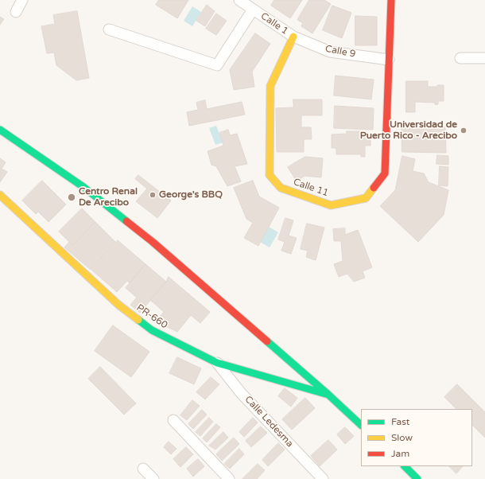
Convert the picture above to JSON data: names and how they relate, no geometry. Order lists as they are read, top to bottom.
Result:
{
  "streets": {
    "street": [
      "Calle 1",
      "Calle 9",
      "Calle 11",
      "PR-660",
      "Calle Ledesma"
    ]
  },
  "crossings": [
    ["Calle 1", "Calle 9"],
    ["Calle 1", "Calle 11"],
    ["Calle 9", "Calle 11"],
    ["PR-660", "Calle Ledesma"]
  ],
  "places": ["Universidad de Puerto Rico - Arecibo", "George's BBQ", "Centro Renal De Arecibo"],
  "legend": ["Fast", "Slow", "Jam"]
}
